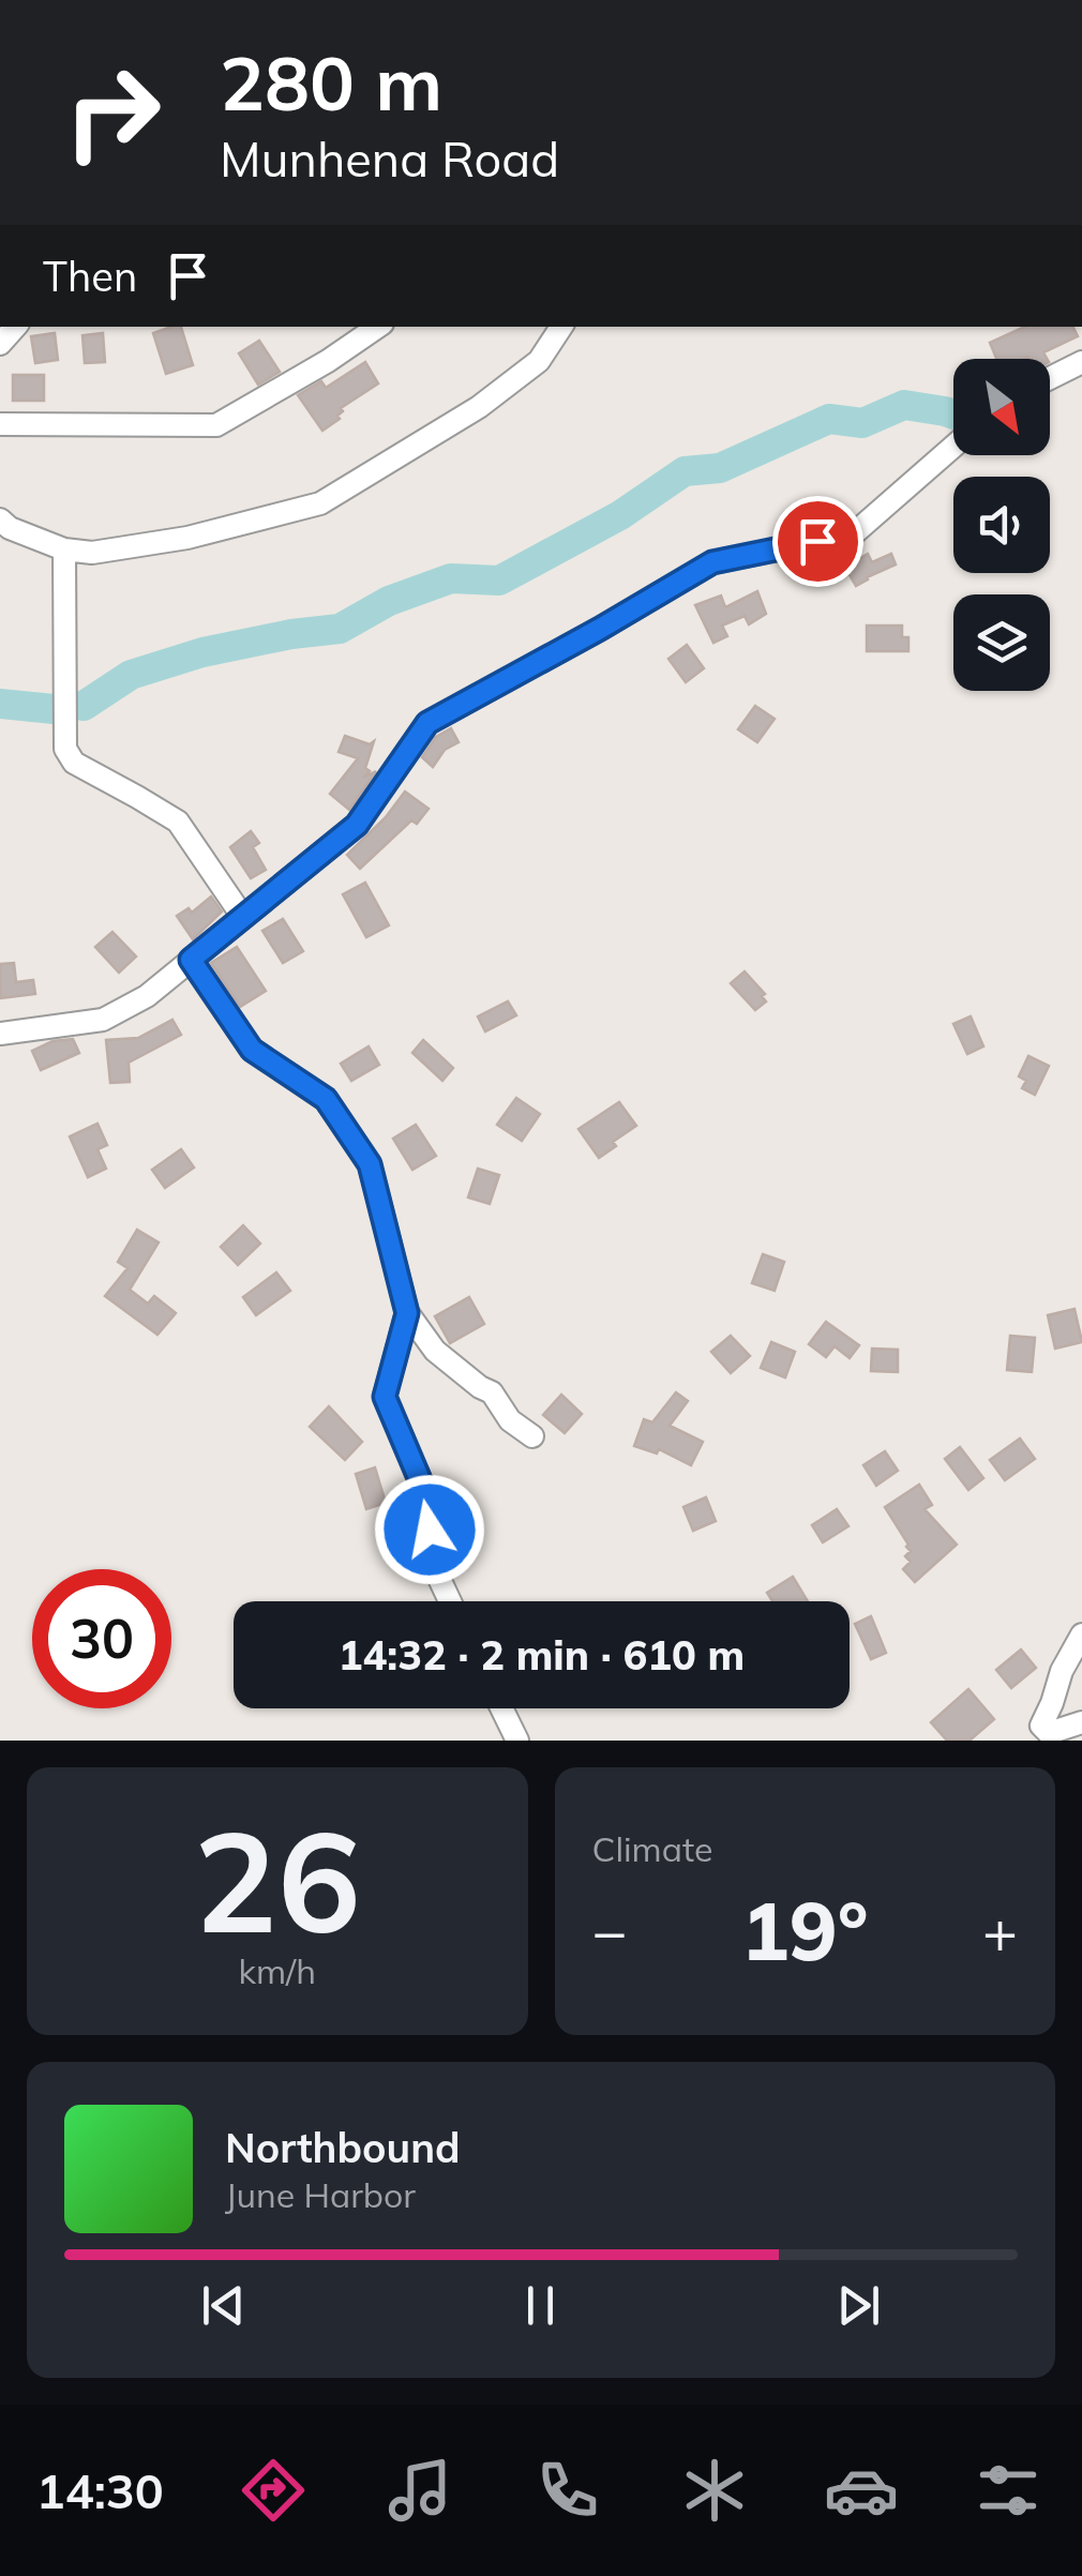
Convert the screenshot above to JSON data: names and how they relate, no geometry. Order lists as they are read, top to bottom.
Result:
{
  "north": "bottom right",
  "page": {
    "turn": ["280 m", "Munhena Road"],
    "then": "Then",
    "limit": "30",
    "trip": "14:32 · 2 min · 610 m",
    "tile": [
      ["26", "km/h"],
      "Climate"
    ],
    "heat": ["−", "19°", "+"],
    "song": ["Northbound", "June Harbor"],
    "tabs": "14:30"
  }
}
